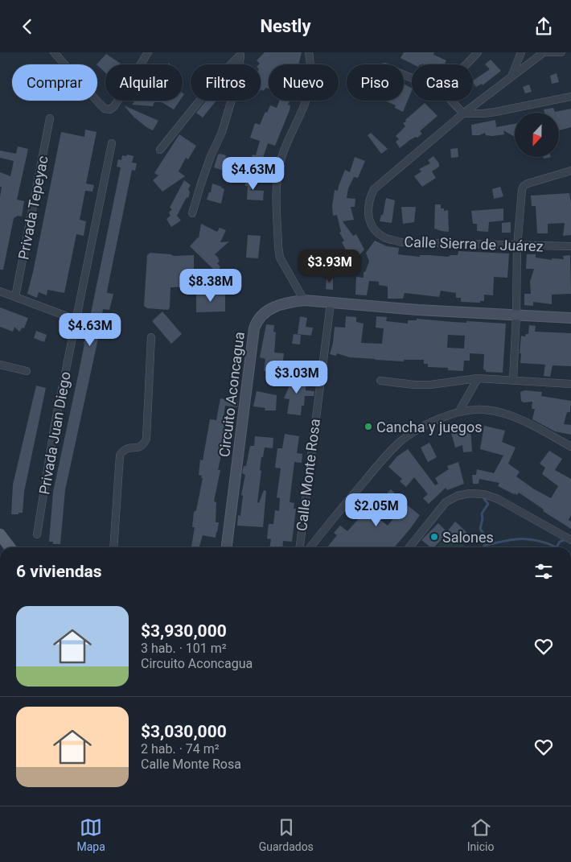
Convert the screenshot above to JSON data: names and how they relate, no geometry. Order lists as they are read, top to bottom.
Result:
{
  "streets": {
    "street": [
      "Privada Tepeyac",
      "Calle Sierra de Juárez",
      "Circuito Aconcagua",
      "Privada Juan Diego",
      "Calle Monte Rosa"
    ]
  },
  "crossings": [
    ["Circuito Aconcagua", "Calle Monte Rosa"]
  ],
  "places": ["Cancha y juegos", "Salones"],
  "north": "bottom",
  "page": {
    "header": "Nestly",
    "chip": [
      "Comprar",
      "Alquilar",
      "Filtros",
      "Nuevo",
      "Piso",
      "Casa"
    ],
    "price": [
      "$4.63M",
      "$3.93M",
      "$8.38M",
      "$4.63M",
      "$3.03M",
      "$2.05M"
    ],
    "heading": "6 viviendas",
    "list": [
      {
        "name": "$3,930,000",
        "note": "3 hab. · 101 m² · Circuito Aconcagua"
      },
      {
        "name": "$3,030,000",
        "note": "2 hab. · 74 m² · Calle Monte Rosa"
      }
    ],
    "tabs": ["Mapa", "Guardados", "Inicio"]
  }
}
